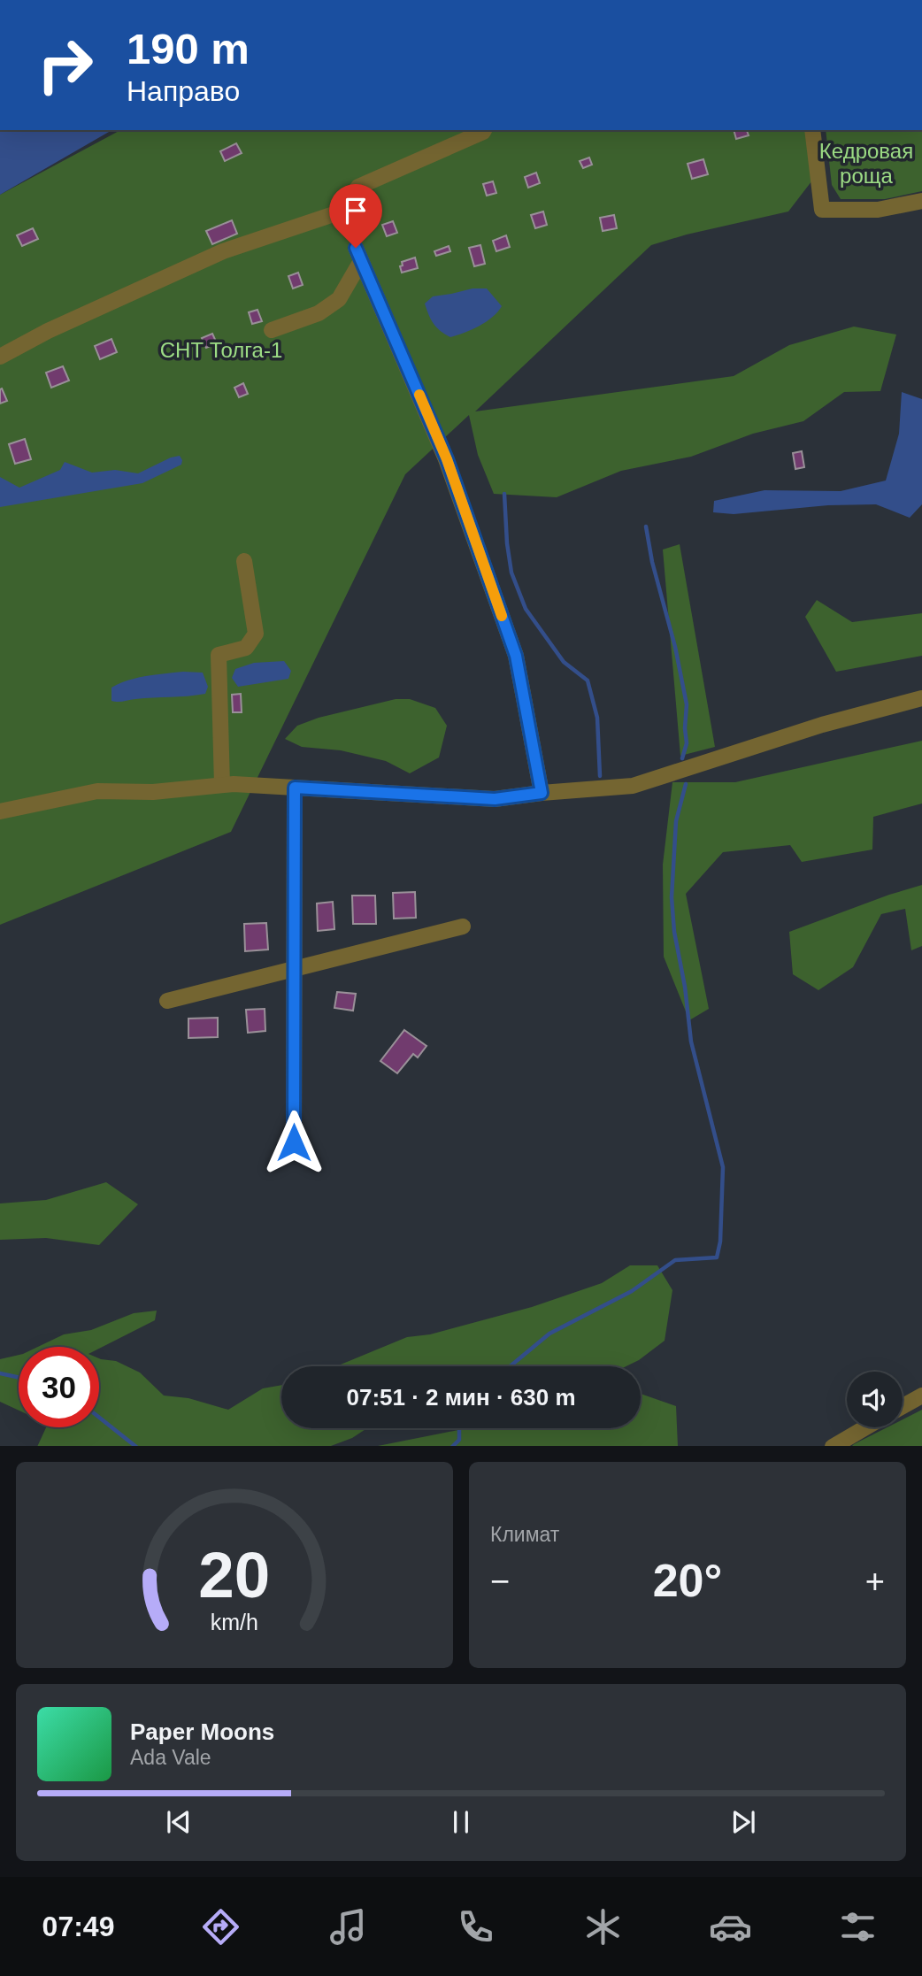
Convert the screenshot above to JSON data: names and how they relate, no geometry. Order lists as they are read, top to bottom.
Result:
{
  "parks": ["Кедровая роща", "СНТ Толга-1"],
  "page": {
    "turn": ["190 m", "Направо"],
    "limit": "30",
    "trip": "07:51 · 2 мин · 630 m",
    "tile": "Климат",
    "heat": ["−", "20°", "+"],
    "song": ["Paper Moons", "Ada Vale"],
    "tabs": "07:49",
    "gauge": ["20", "km/h"]
  }
}
